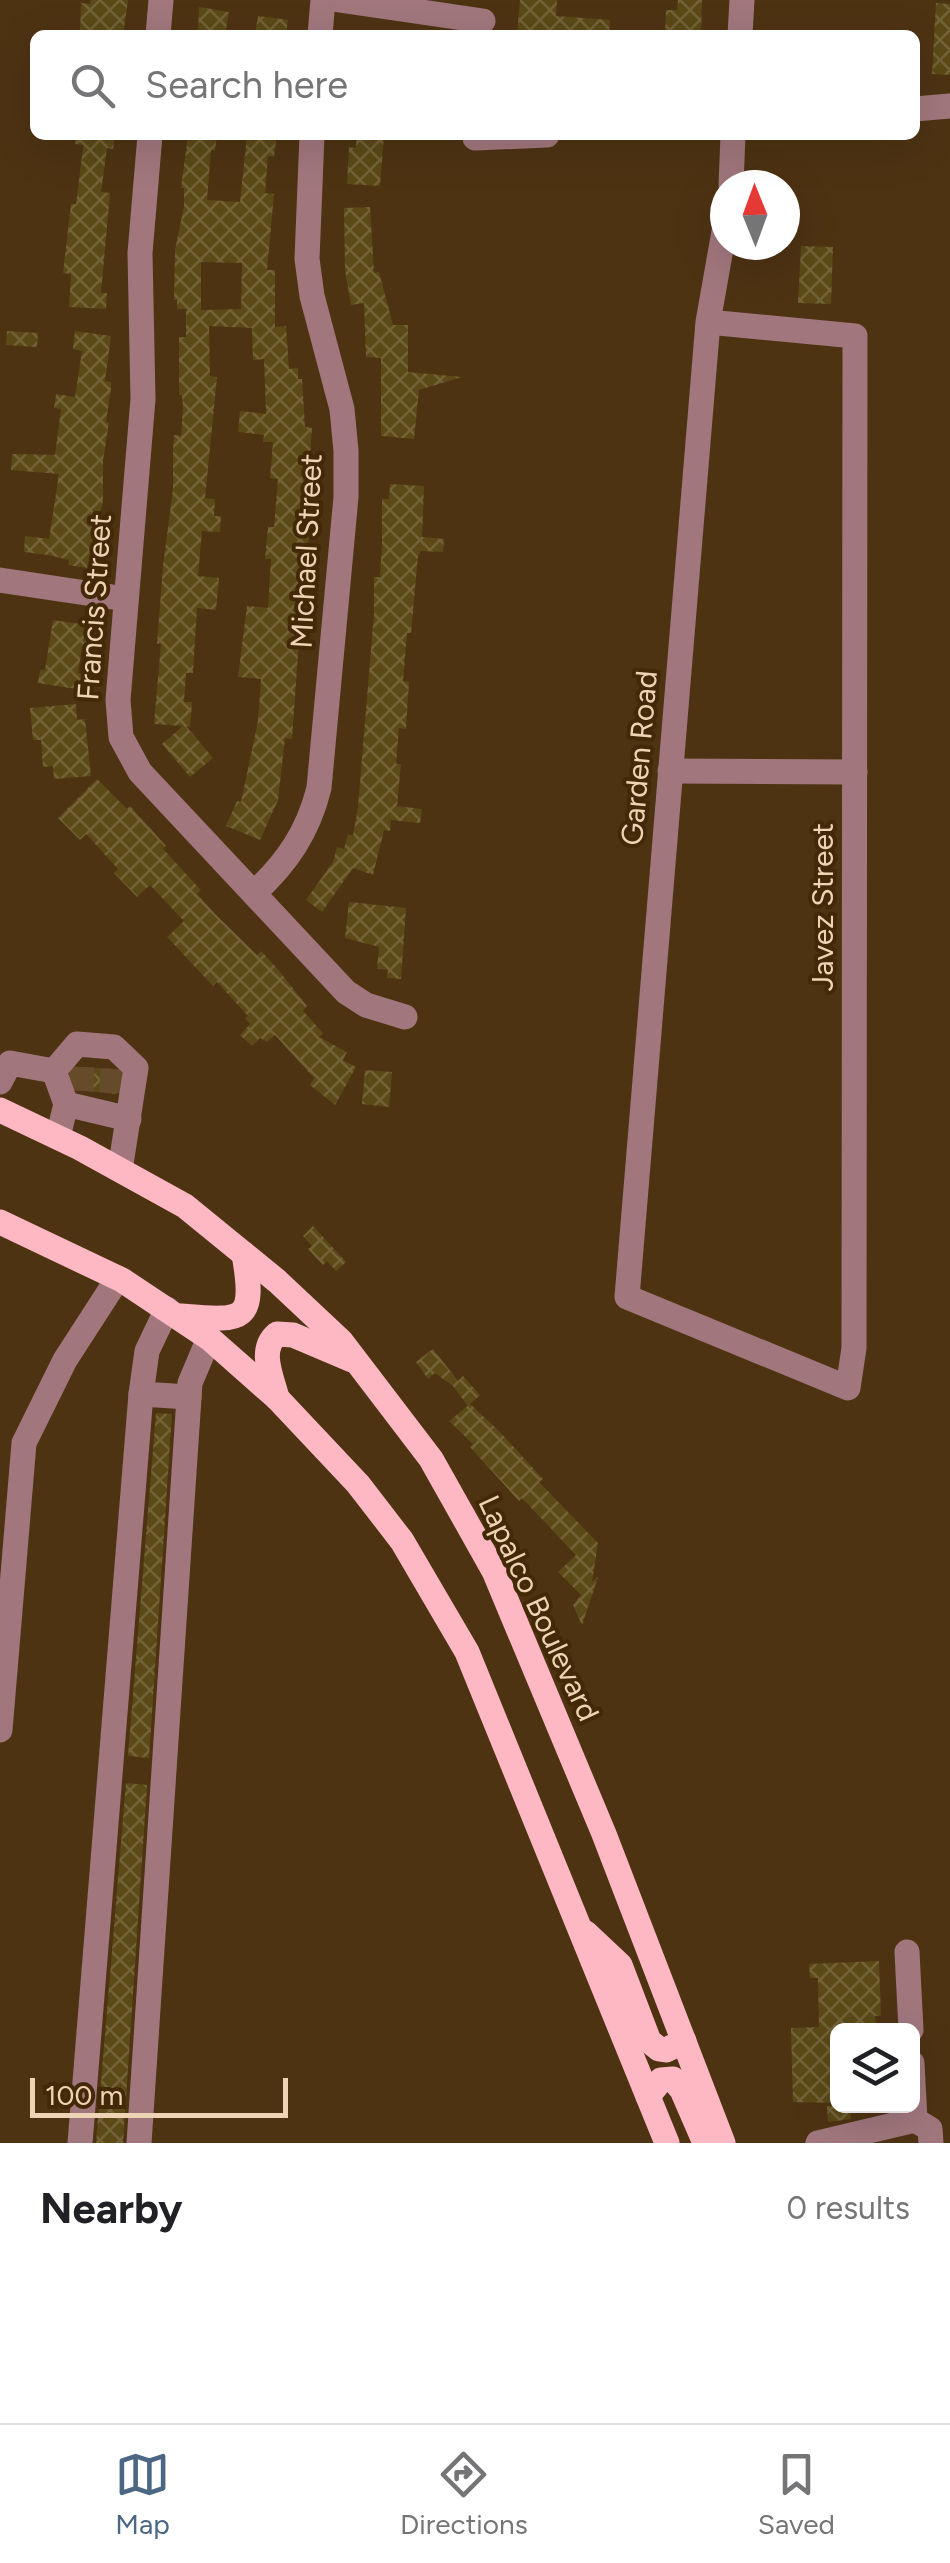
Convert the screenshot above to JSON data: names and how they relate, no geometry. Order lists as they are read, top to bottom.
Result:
{
  "streets": {
    "main road": ["Lapalco Boulevard"],
    "street": [
      "Michael Street",
      "Francis Street",
      "Garden Road",
      "Javez Street"
    ]
  },
  "crossings": [
    ["Michael Street", "Francis Street"],
    ["Garden Road", "Javez Street"]
  ],
  "scale_bar": "100 m",
  "north": "top",
  "page": {
    "search": "Search here",
    "scale": "100 m",
    "heading": ["Nearby", "0 results"],
    "nav": ["Map", "Directions", "Saved"]
  }
}
